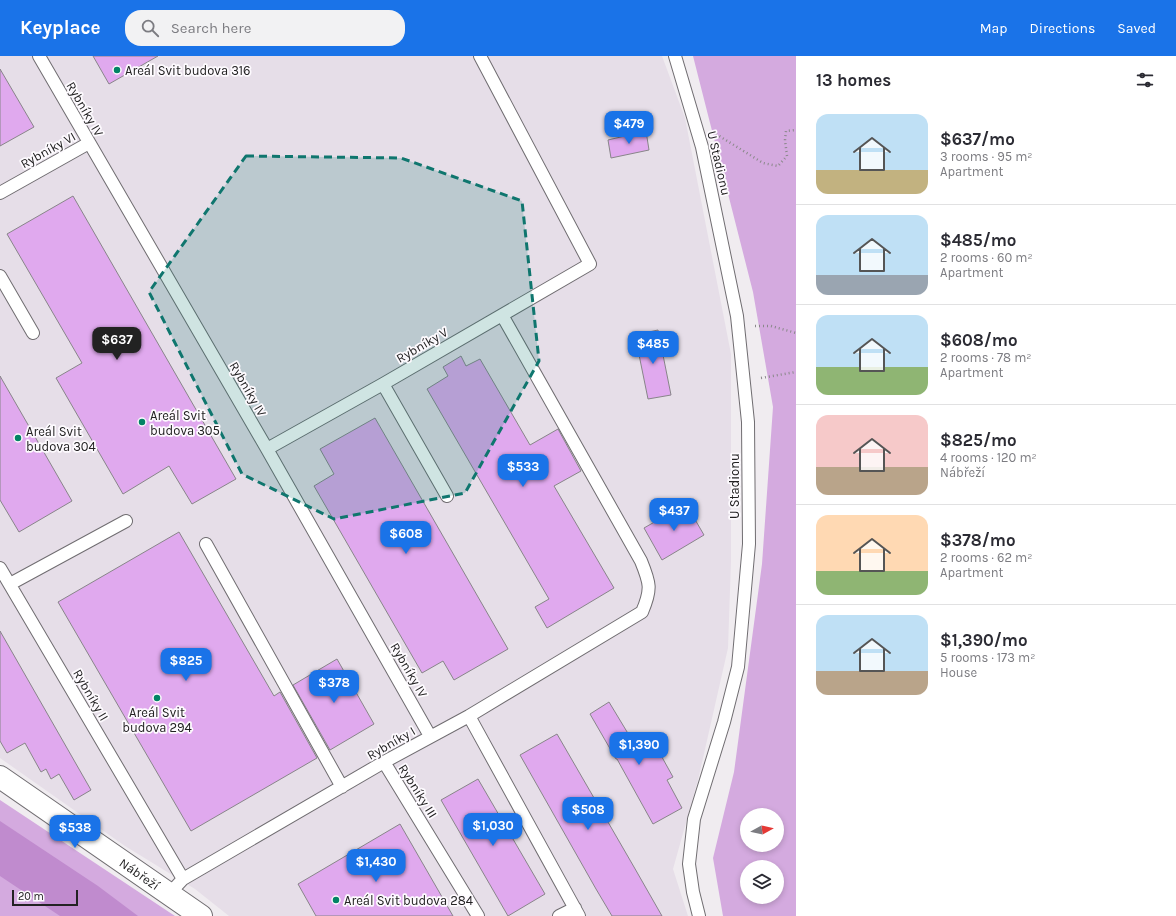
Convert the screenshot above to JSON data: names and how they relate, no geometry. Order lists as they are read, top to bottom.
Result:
{
  "streets": {
    "street": ["Nábřeží"],
    "lane": [
      "Rybníky IV",
      "Rybníky VI",
      "U Stadionu",
      "Rybníky V",
      "Rybníky II",
      "Rybníky I",
      "Rybníky III"
    ]
  },
  "crossings": [
    ["Rybníky IV", "Rybníky VI"],
    ["Rybníky IV", "Rybníky V"],
    ["Rybníky IV", "Rybníky I"],
    ["Rybníky V", "Rybníky I"],
    ["Rybníky II", "Rybníky I"],
    ["Rybníky II", "Nábřeží"],
    ["Rybníky I", "Rybníky III"],
    ["Rybníky I", "Nábřeží"]
  ],
  "places": [
    "Areál Svit budova 316",
    "Areál Svit budova 305",
    "Areál Svit budova 304",
    "Areál Svit budova 294",
    "Areál Svit budova 284"
  ],
  "scale_bar": "20 m",
  "north": "right",
  "page": {
    "header": "Keyplace",
    "search": "Search here",
    "nav": ["Map", "Directions", "Saved"],
    "heading": "13 homes",
    "list": [
      {
        "name": "$637/mo",
        "note": "3 rooms · 95 m² · Apartment"
      },
      {
        "name": "$485/mo",
        "note": "2 rooms · 60 m² · Apartment"
      },
      {
        "name": "$608/mo",
        "note": "2 rooms · 78 m² · Apartment"
      },
      {
        "name": "$825/mo",
        "note": "4 rooms · 120 m² · Nábřeží"
      },
      {
        "name": "$378/mo",
        "note": "2 rooms · 62 m² · Apartment"
      },
      {
        "name": "$1,390/mo",
        "note": "5 rooms · 173 m² · House"
      }
    ],
    "price": [
      "$479",
      "$637",
      "$485",
      "$533",
      "$437",
      "$608",
      "$825",
      "$378",
      "$1,390",
      "$508",
      "$1,030",
      "$538",
      "$1,430"
    ],
    "scale": "20 m"
  }
}
